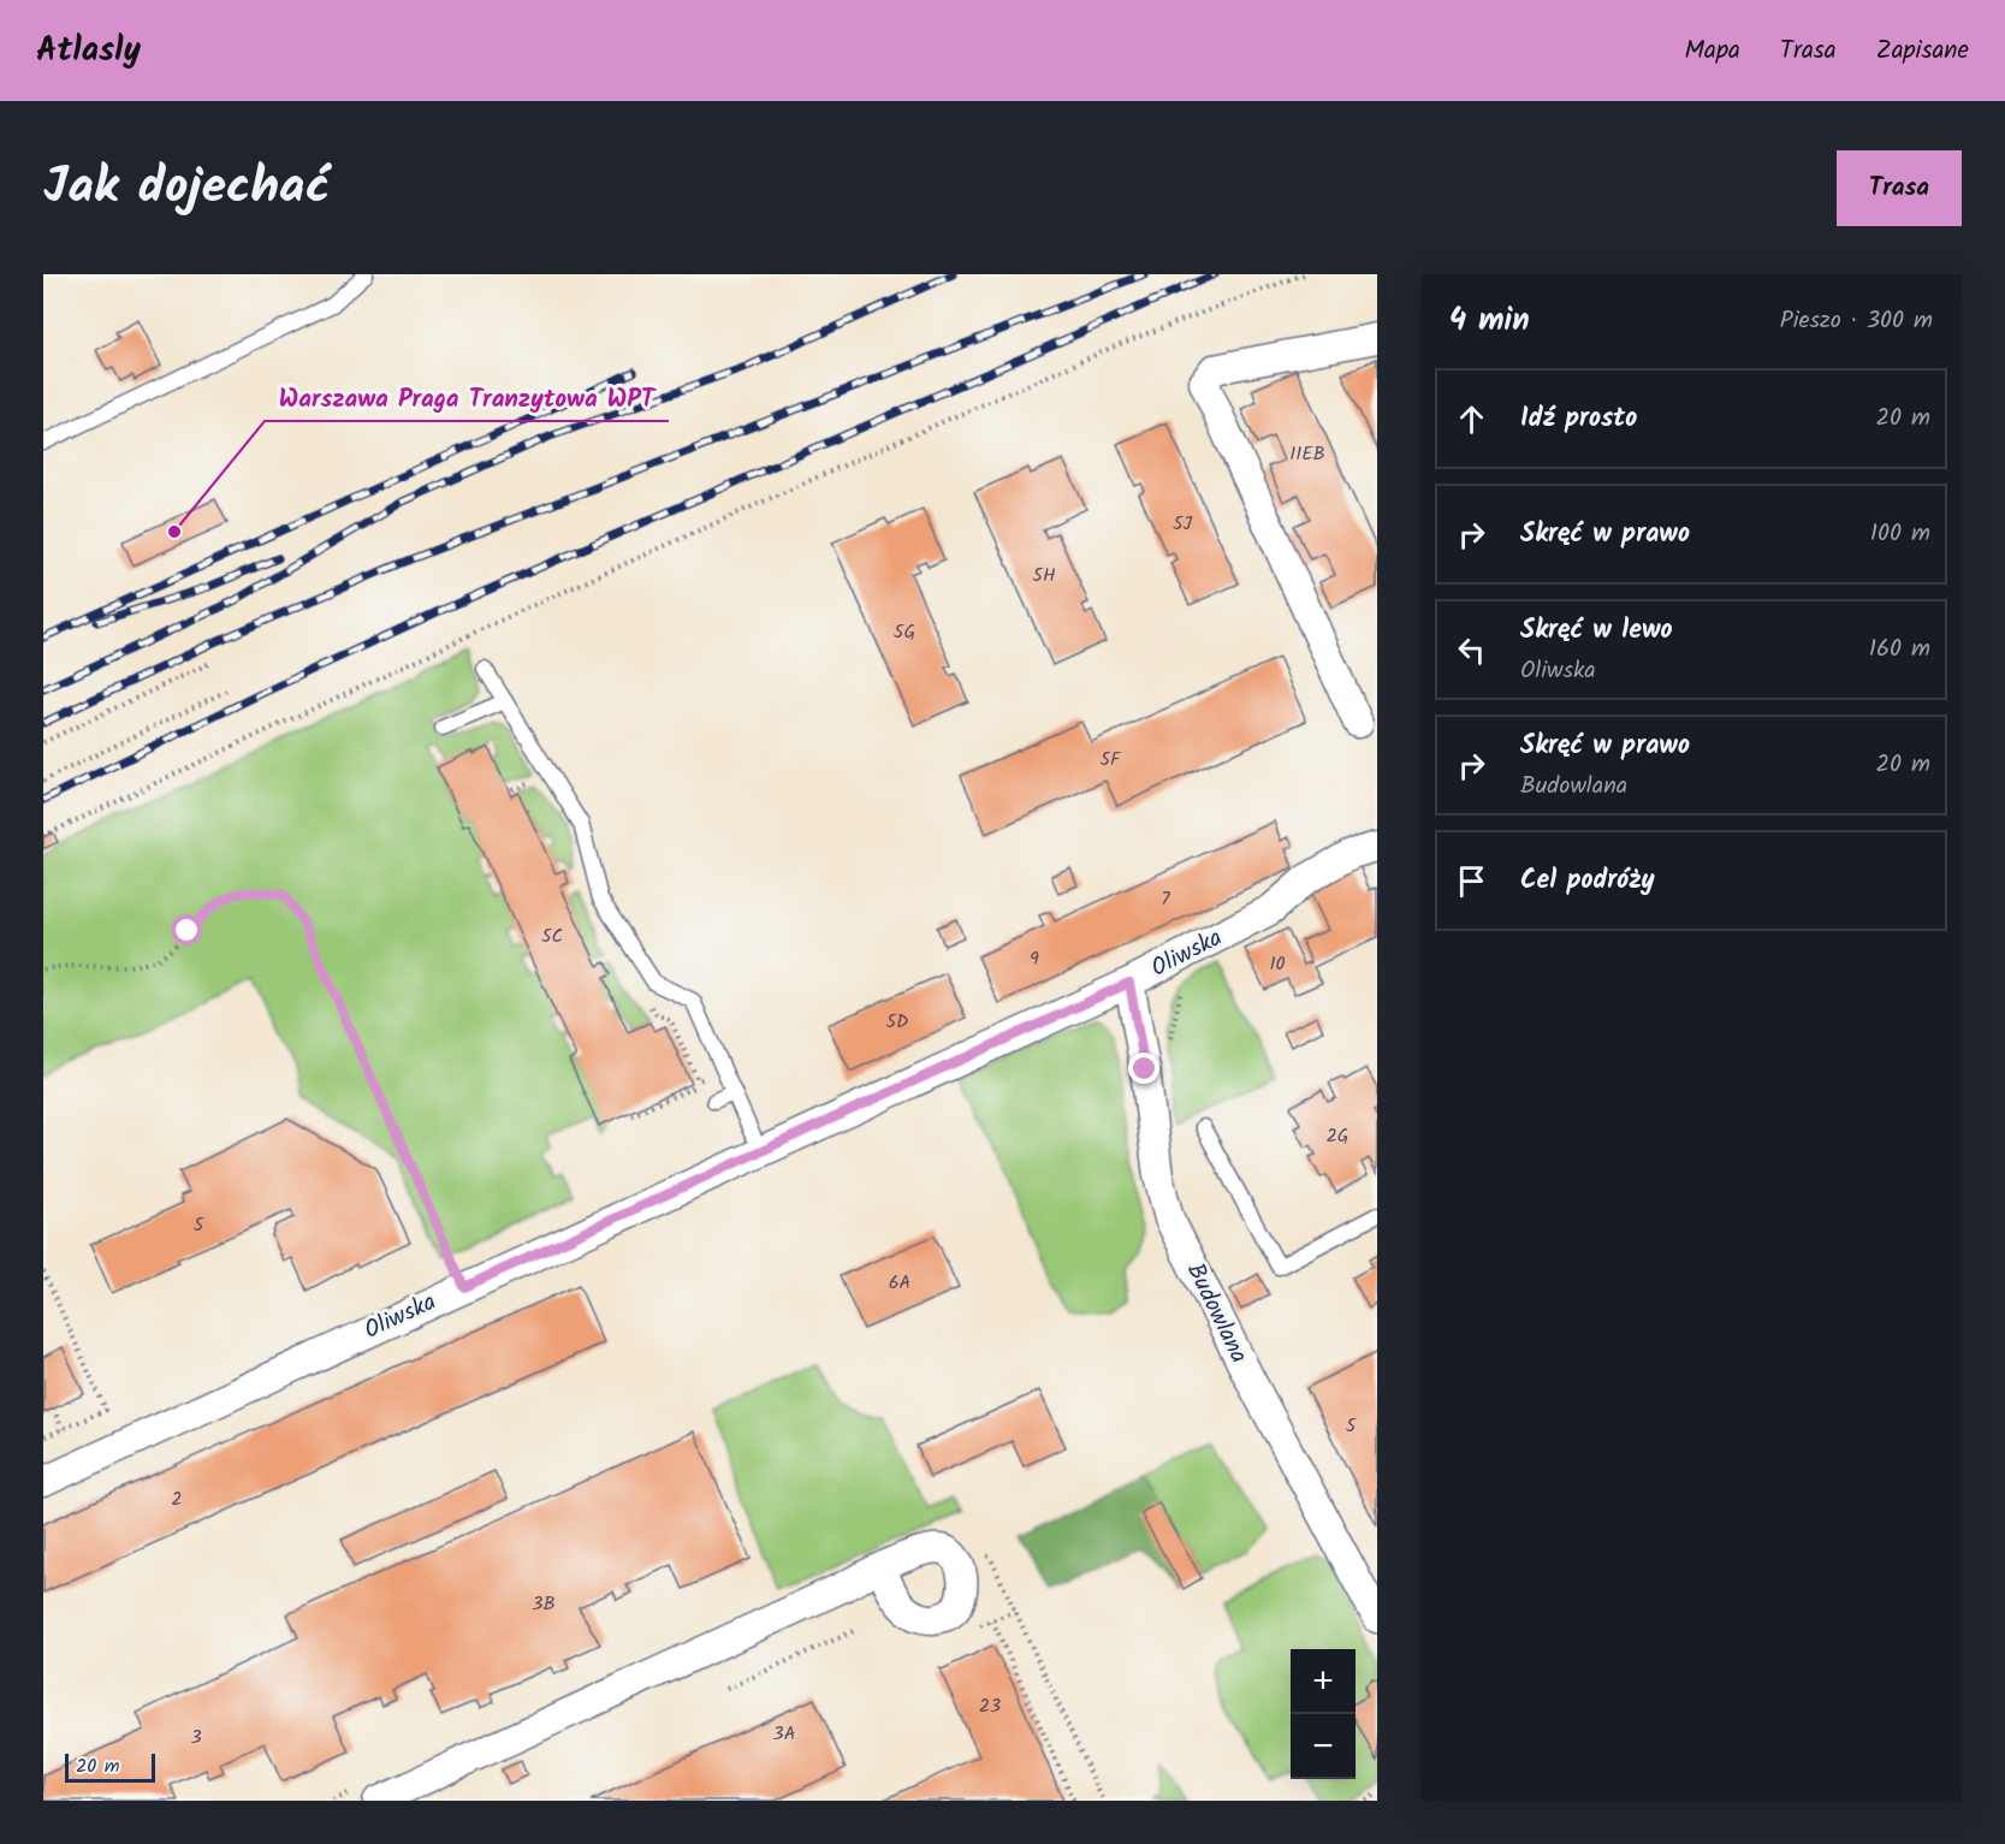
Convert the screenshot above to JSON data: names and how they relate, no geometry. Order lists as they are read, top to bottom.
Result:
{
  "streets": {
    "street": ["Oliwska", "Budowlana"]
  },
  "crossings": [
    ["Oliwska", "Budowlana"]
  ],
  "places": ["Warszawa Praga Tranzytowa WPT"],
  "house_numbers": [
    "11EB",
    "5J",
    "5H",
    "5G",
    "5F",
    "7",
    "5C",
    "9",
    "10",
    "5D",
    "2G",
    "5",
    "6A",
    "5",
    "2",
    "3B",
    "23",
    "3A",
    "3"
  ],
  "scale_bar": "20 m",
  "page": {
    "header": "Atlasly",
    "nav": ["Mapa", "Trasa", "Zapisane"],
    "title": "Jak dojechać",
    "buttons": "Trasa",
    "heading": ["4 min", "Pieszo · 300 m"],
    "list": [
      ["Idź prosto", "20 m"],
      ["Skręć w prawo", "100 m"],
      ["Skręć w lewo", "Oliwska", "160 m"],
      ["Skręć w prawo", "Budowlana", "20 m"],
      "Cel podróży"
    ],
    "map_buttons": ["+", "−"],
    "scale": "20 m"
  }
}
